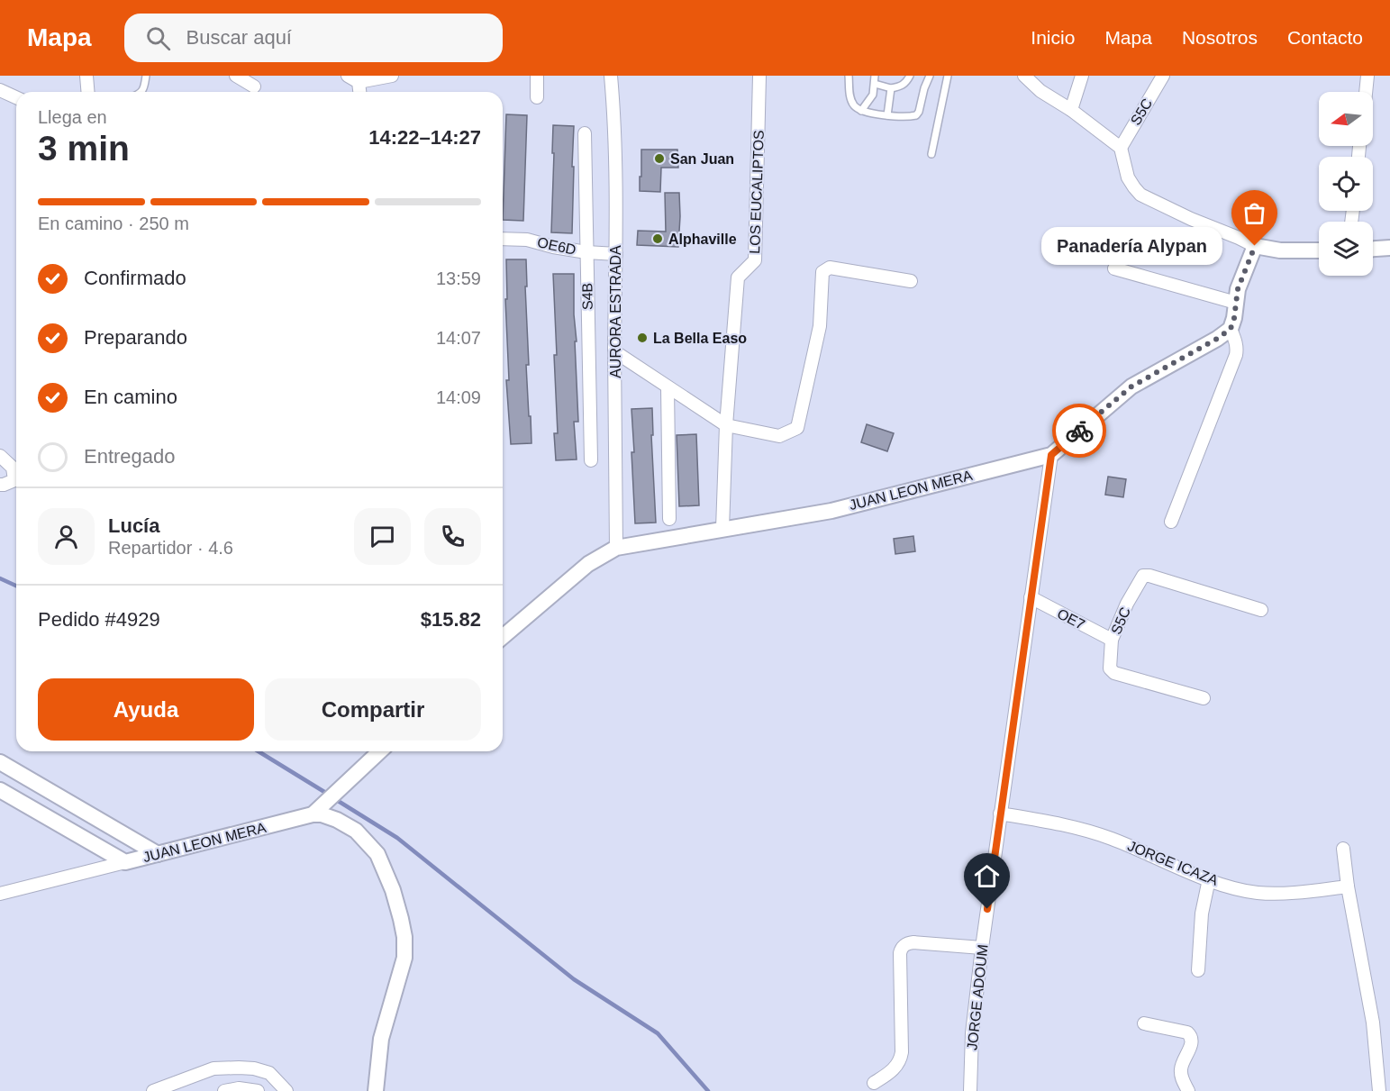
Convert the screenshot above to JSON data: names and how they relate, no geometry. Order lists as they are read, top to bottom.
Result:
{
  "streets": {
    "street": [
      "S5C",
      "LOS EUCALIPTOS",
      "OE6D",
      "S4B",
      "AURORA ESTRADA",
      "JUAN LEON MERA",
      "OE7",
      "JORGE ICAZA",
      "JORGE ADOUM"
    ]
  },
  "crossings": [
    ["S5C", "OE7"],
    ["LOS EUCALIPTOS", "JUAN LEON MERA"],
    ["OE6D", "S4B"],
    ["OE6D", "AURORA ESTRADA"],
    ["AURORA ESTRADA", "JUAN LEON MERA"],
    ["JUAN LEON MERA", "JORGE ADOUM"],
    ["OE7", "JORGE ADOUM"],
    ["JORGE ICAZA", "JORGE ADOUM"]
  ],
  "places": [
    "San Juan",
    "Alphaville",
    "Panadería Alypan",
    "La Bella Easo"
  ],
  "north": "left",
  "page": {
    "header": "Mapa",
    "search": "Buscar aquí",
    "nav": [
      "Inicio",
      "Mapa",
      "Nosotros",
      "Contacto"
    ],
    "heading": ["3 min", "Llega en", "14:22–14:27"],
    "panel": [
      "Lucía",
      "Repartidor · 4.6",
      "Pedido #4929",
      "$15.82"
    ],
    "bar": "En camino · 250 m",
    "bubble": "Panadería Alypan",
    "list": [
      ["Confirmado", "13:59"],
      ["Preparando", "14:07"],
      ["En camino", "14:09"],
      "Entregado"
    ],
    "buttons": ["Ayuda", "Compartir"]
  }
}
